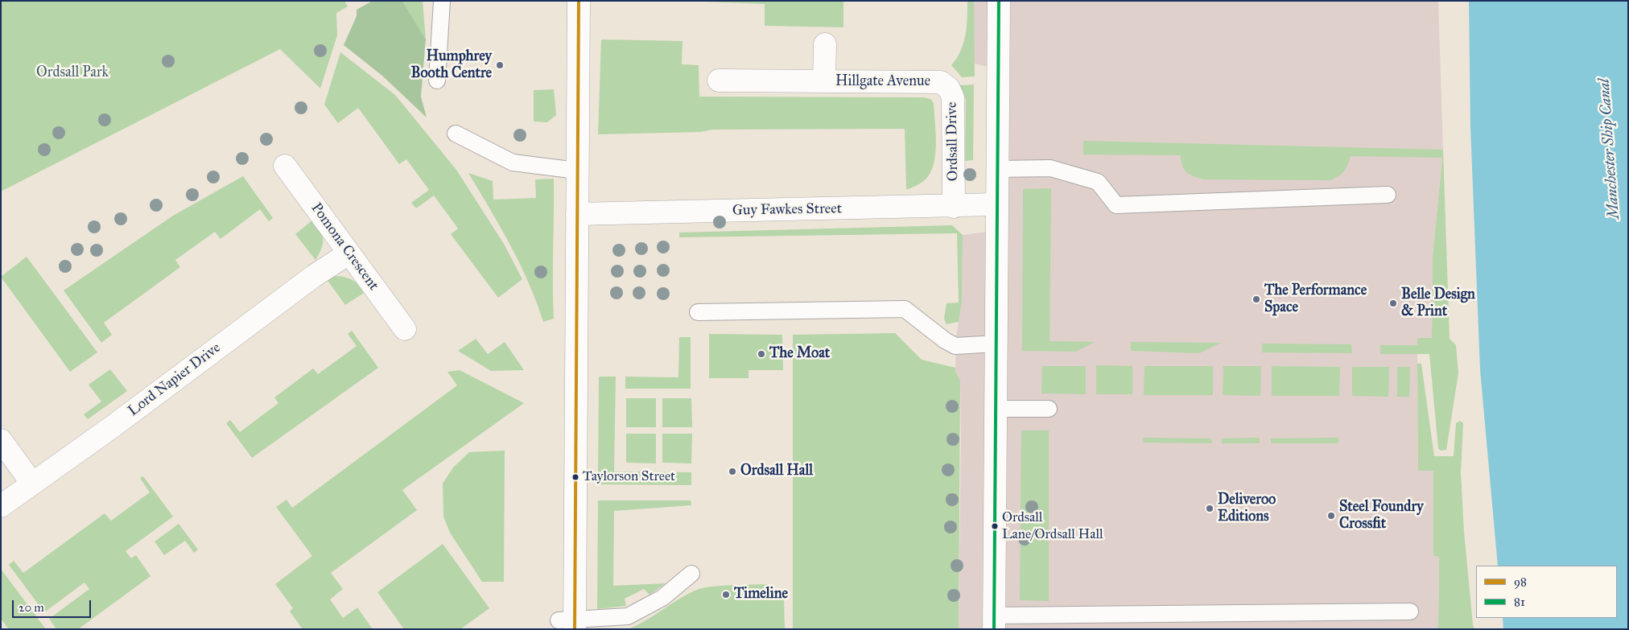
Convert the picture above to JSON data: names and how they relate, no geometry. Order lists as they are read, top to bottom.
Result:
{
  "streets": {
    "street": [
      "Hillgate Avenue",
      "Ordsall Drive",
      "Guy Fawkes Street",
      "Pomona Crescent",
      "Lord Napier Drive"
    ]
  },
  "crossings": [
    ["Hillgate Avenue", "Ordsall Drive"],
    ["Ordsall Drive", "Guy Fawkes Street"],
    ["Pomona Crescent", "Lord Napier Drive"]
  ],
  "water": ["Manchester Ship Canal"],
  "parks": ["Ordsall Park"],
  "places": [
    "Humphrey Booth Centre",
    "The Performance Space",
    "Belle Design & Print",
    "The Moat",
    "Ordsall Hall",
    "Taylorson Street",
    "Deliveroo Editions",
    "Steel Foundry Crossfit",
    "Ordsall Lane/Ordsall Hall",
    "Timeline"
  ],
  "lines": ["transit line 98", "transit line 81"],
  "legend": ["98", "81"],
  "scale_bar": "20 m"
}
